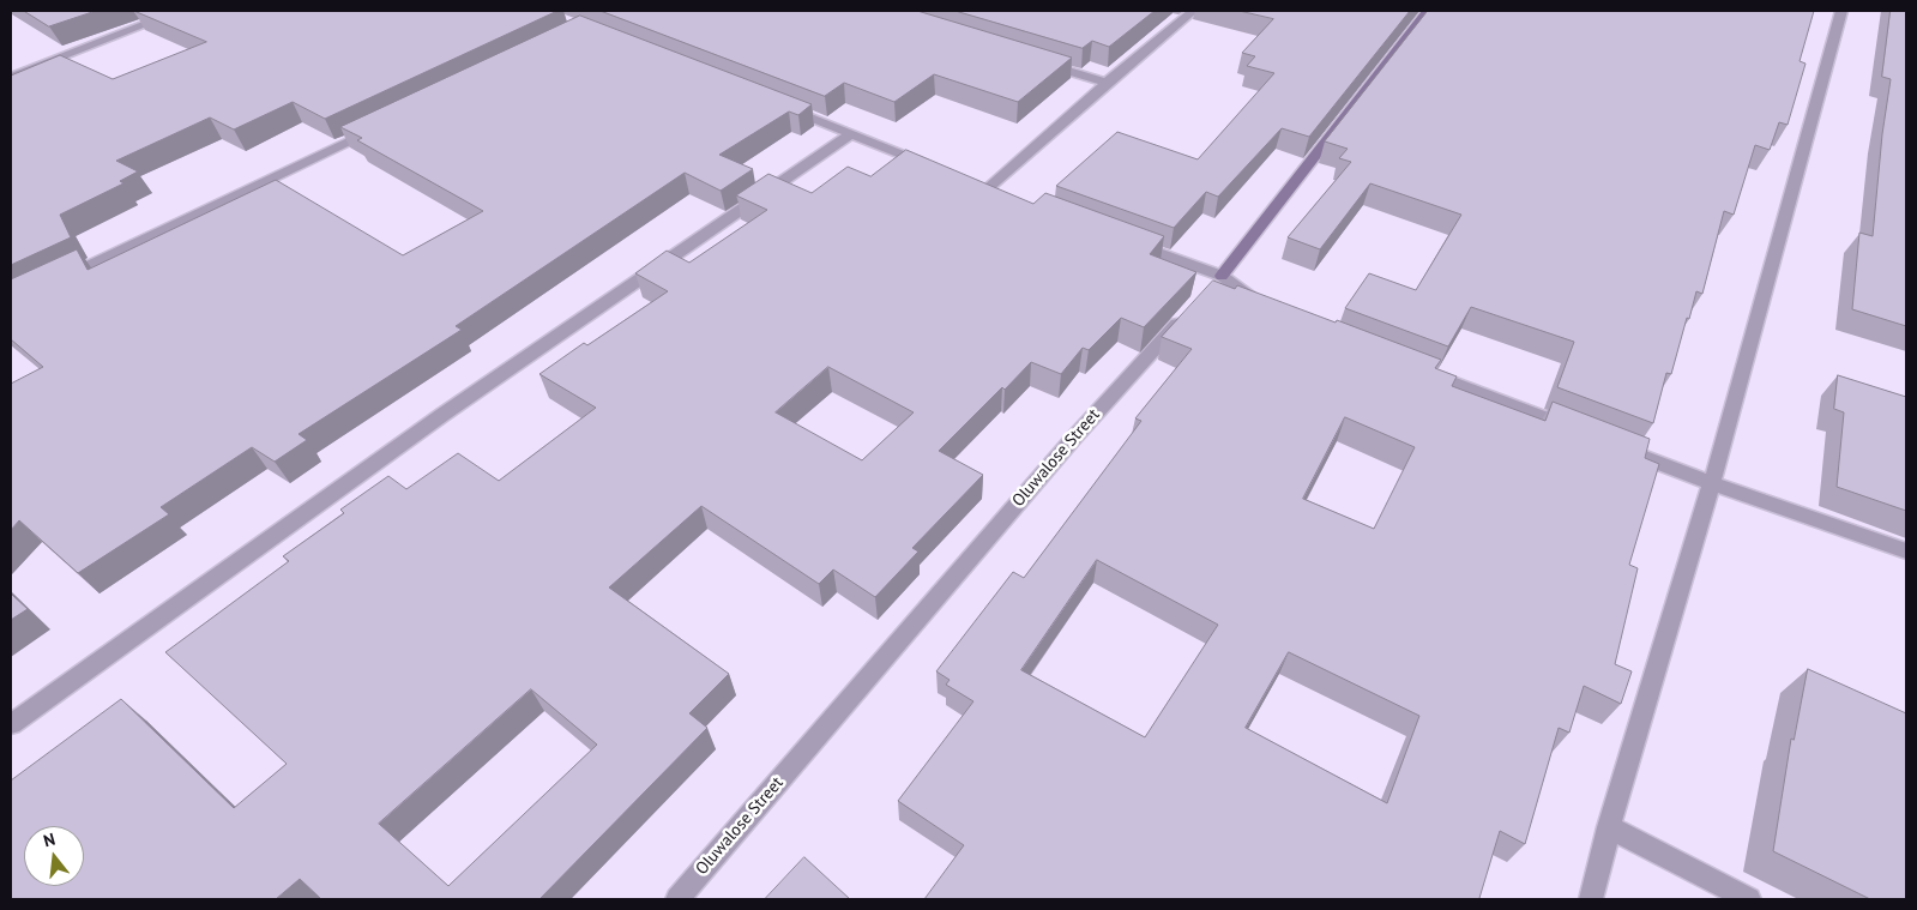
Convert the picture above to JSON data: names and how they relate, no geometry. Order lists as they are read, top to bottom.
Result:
{
  "streets": {
    "street": ["Oluwalose Street"]
  },
  "north": "top"
}
